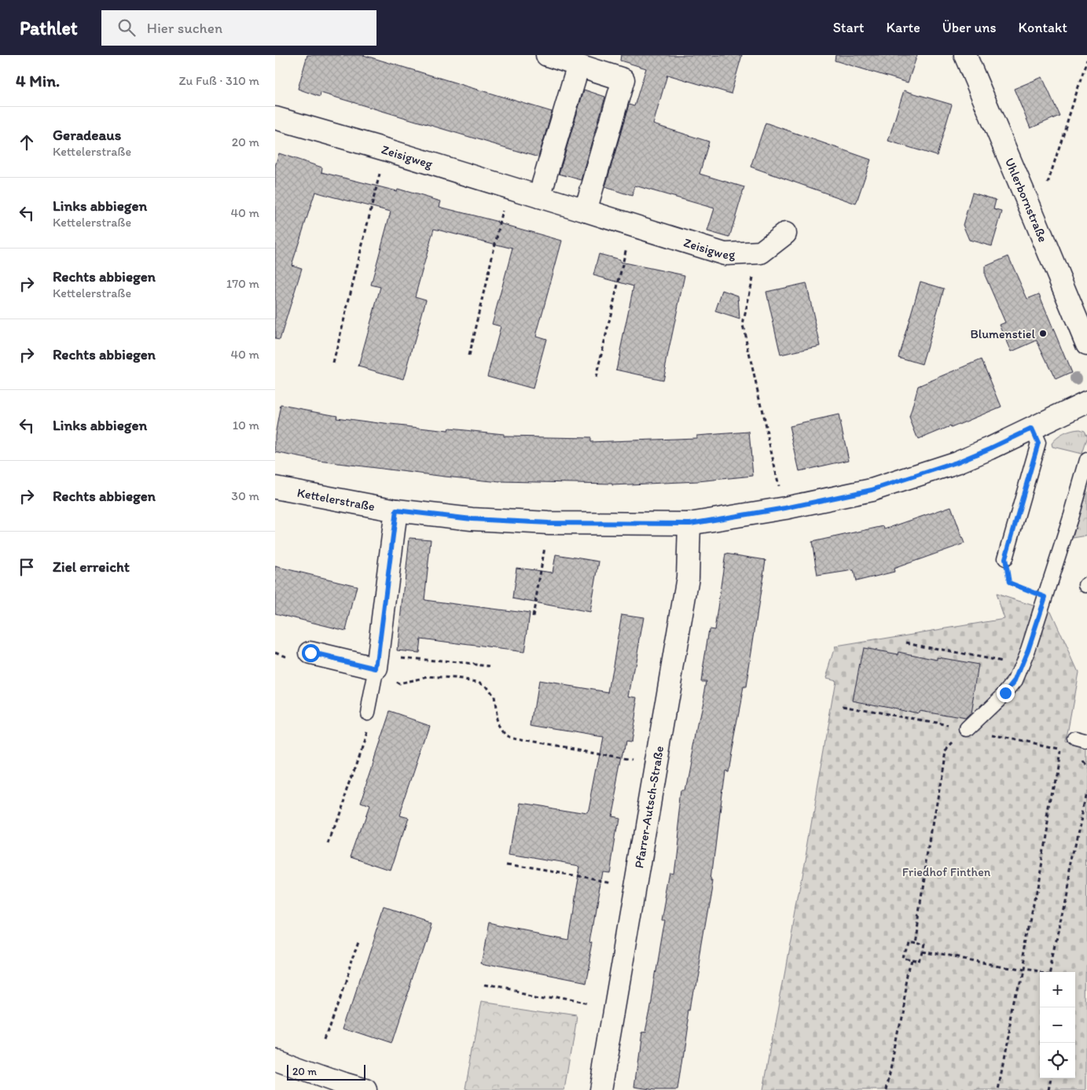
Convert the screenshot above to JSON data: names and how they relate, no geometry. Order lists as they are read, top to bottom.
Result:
{
  "streets": {
    "street": [
      "Zeisigweg",
      "Uhlerbornstraße",
      "Kettelerstraße",
      "Pfarrer-Autsch-Straße"
    ]
  },
  "crossings": [
    ["Kettelerstraße", "Pfarrer-Autsch-Straße"]
  ],
  "parks": ["Friedhof Finthen"],
  "places": ["Blumenstiel"],
  "scale_bar": "20 m",
  "page": {
    "header": "Pathlet",
    "search": "Hier suchen",
    "nav": [
      "Start",
      "Karte",
      "Über uns",
      "Kontakt"
    ],
    "heading": ["4 Min.", "Zu Fuß · 310 m"],
    "list": [
      ["Geradeaus", "Kettelerstraße", "20 m"],
      ["Links abbiegen", "Kettelerstraße", "40 m"],
      ["Rechts abbiegen", "Kettelerstraße", "170 m"],
      ["Rechts abbiegen", "40 m"],
      ["Links abbiegen", "10 m"],
      ["Rechts abbiegen", "30 m"],
      "Ziel erreicht"
    ],
    "map_buttons": ["+", "−"],
    "scale": "20 m"
  }
}
